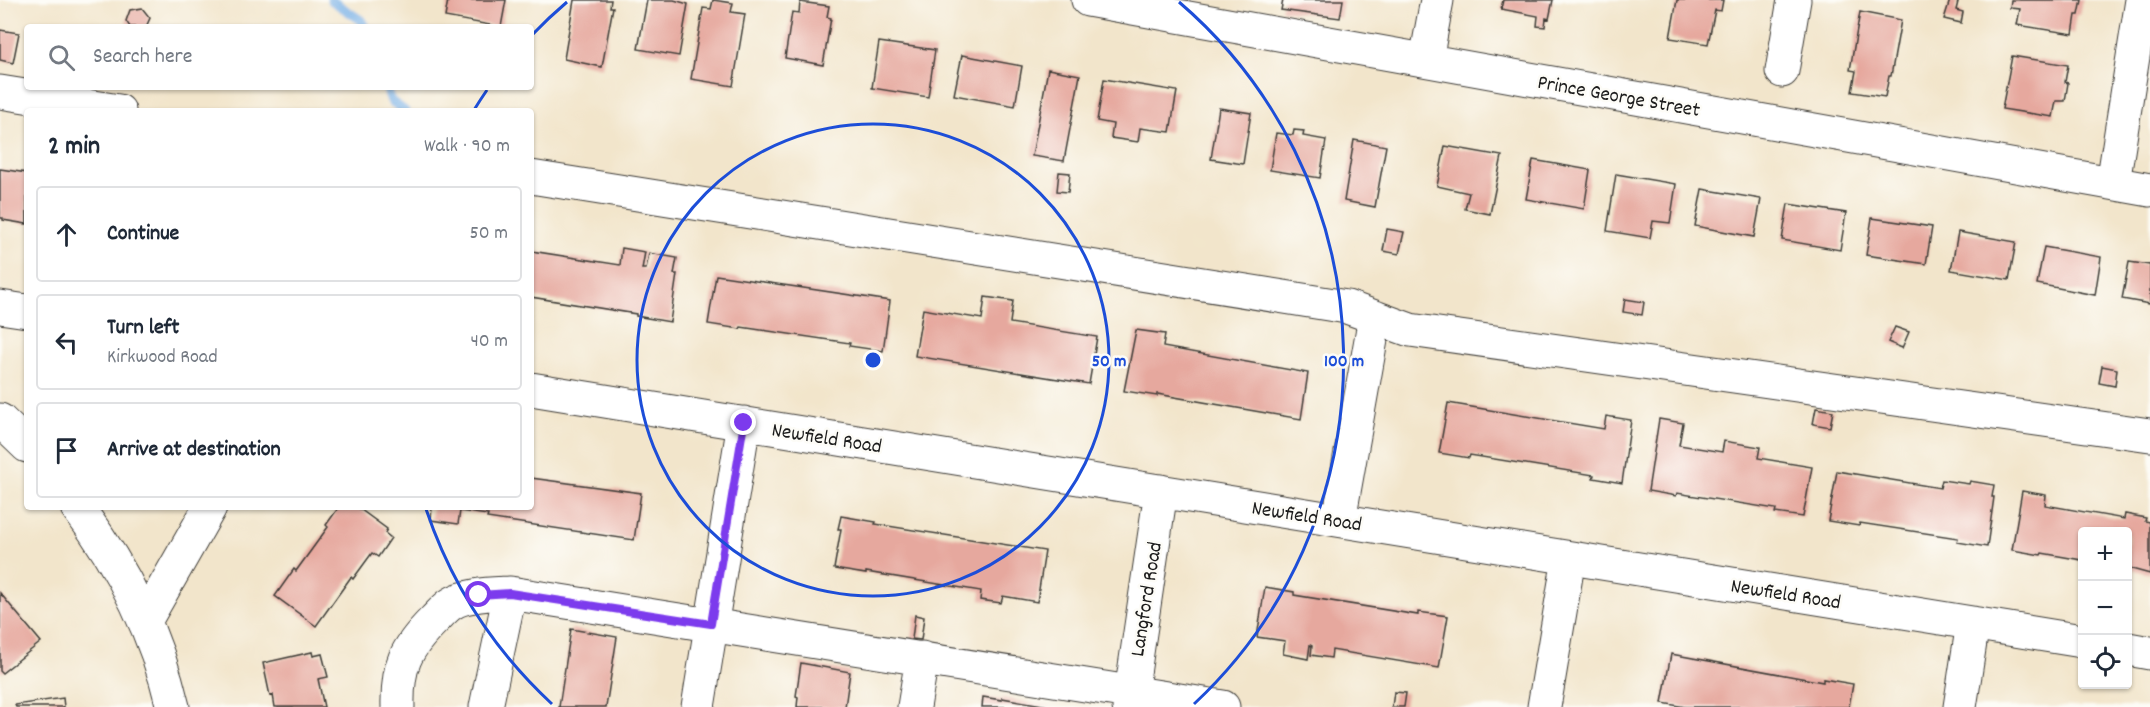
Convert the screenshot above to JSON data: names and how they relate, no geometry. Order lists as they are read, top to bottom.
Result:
{
  "streets": {
    "street": ["Prince George Street", "Newfield Road", "Langford Road"]
  },
  "crossings": [
    ["Newfield Road", "Langford Road"]
  ],
  "page": {
    "search": "Search here",
    "heading": ["2 min", "Walk · 90 m"],
    "list": [
      ["Continue", "50 m"],
      ["Turn left", "Kirkwood Road", "40 m"],
      "Arrive at destination"
    ],
    "map_buttons": ["+", "−"]
  },
  "rings": ["50 m", "100 m"]
}
